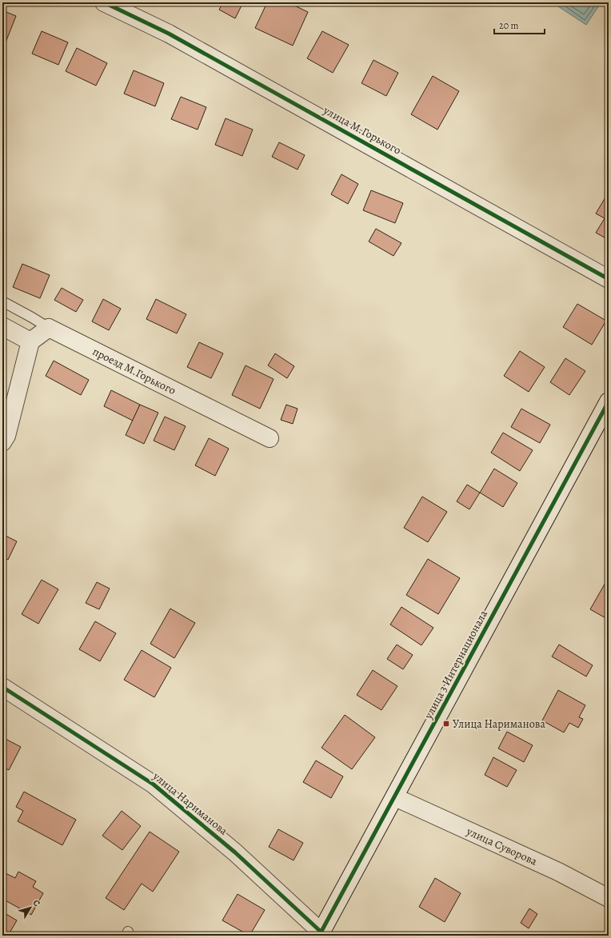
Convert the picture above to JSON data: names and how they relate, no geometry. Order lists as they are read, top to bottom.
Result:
{
  "streets": {
    "street": [
      "улица М.Горького",
      "проезд М.Горького",
      "улица 3 Интернационала",
      "улица Нариманова",
      "улица Суворова"
    ]
  },
  "crossings": [
    ["улица 3 Интернационала", "улица Нариманова"],
    ["улица 3 Интернационала", "улица Суворова"]
  ],
  "places": {
    "transit": ["Улица Нариманова"]
  },
  "scale_bar": "20 m",
  "north": "top right"
}
